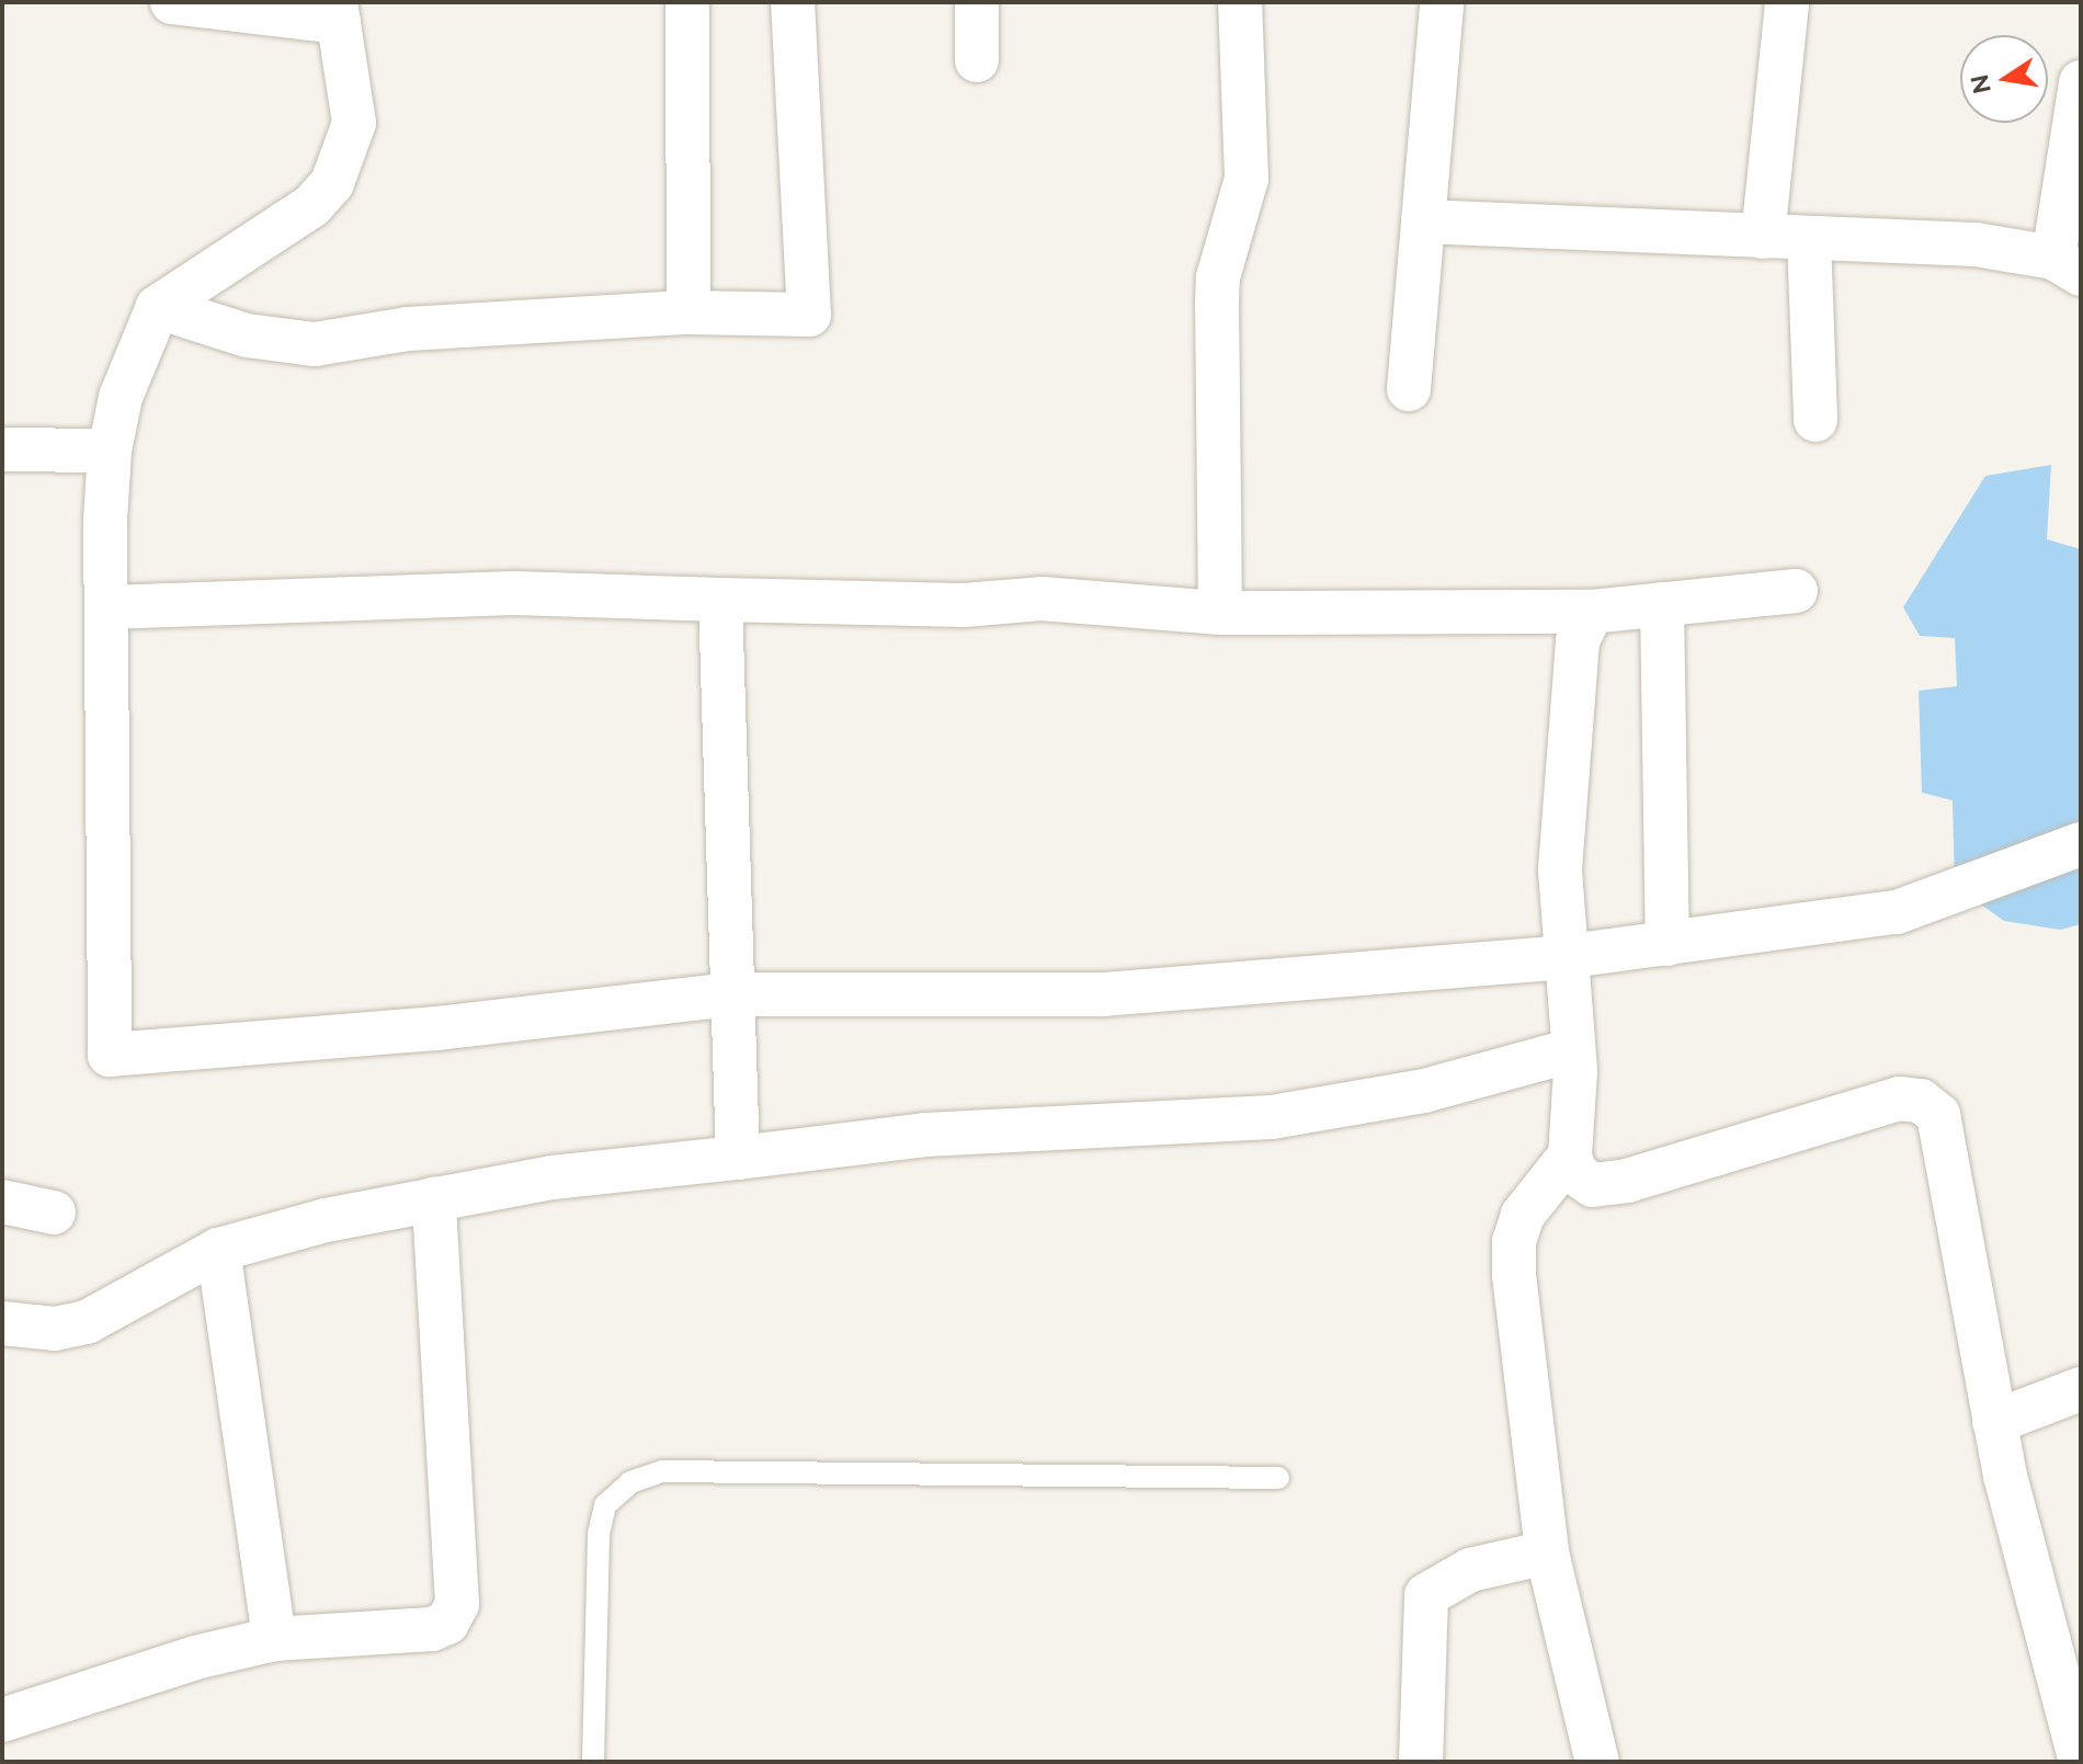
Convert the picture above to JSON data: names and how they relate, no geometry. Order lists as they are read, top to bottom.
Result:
{
  "north": "left"
}
